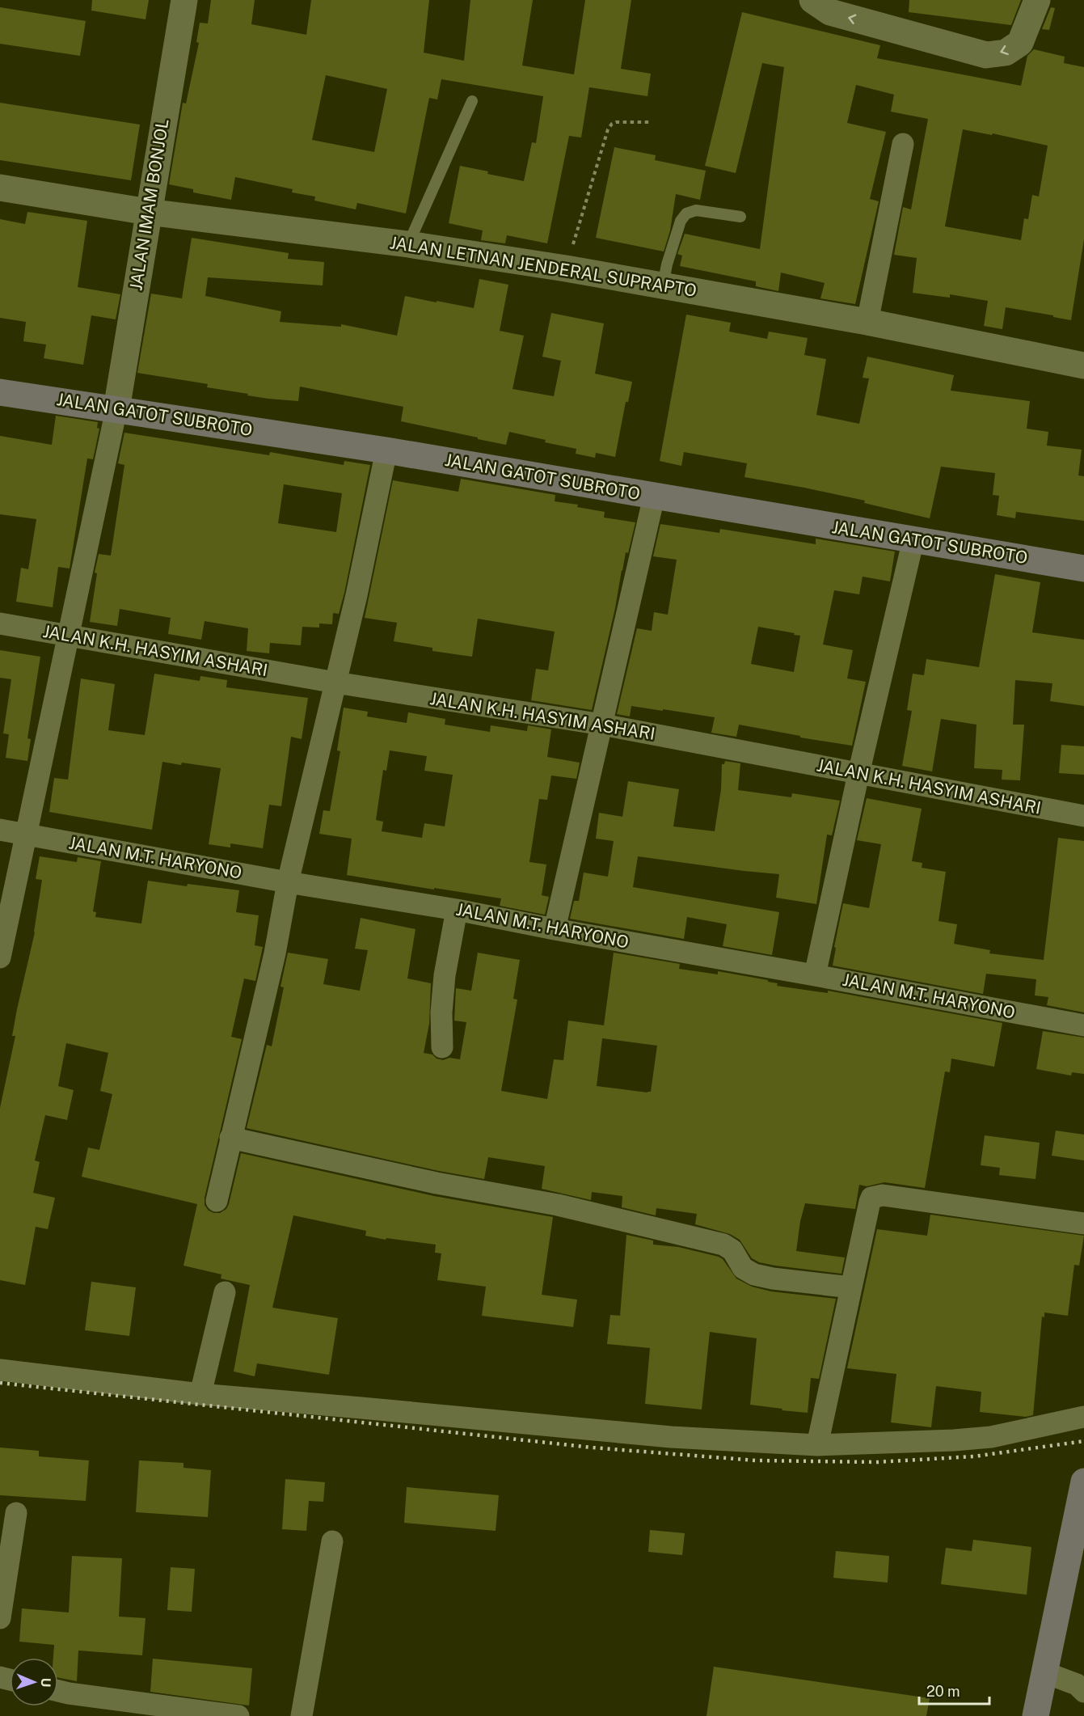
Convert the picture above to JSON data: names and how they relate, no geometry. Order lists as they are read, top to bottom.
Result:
{
  "streets": {
    "main road": ["JALAN GATOT SUBROTO"],
    "street": [
      "JALAN IMAM BONJOL",
      "JALAN LETNAN JENDERAL SUPRAPTO",
      "JALAN K.H. HASYIM ASHARI",
      "JALAN M.T. HARYONO"
    ]
  },
  "crossings": [
    ["JALAN IMAM BONJOL", "JALAN LETNAN JENDERAL SUPRAPTO"],
    ["JALAN IMAM BONJOL", "JALAN GATOT SUBROTO"]
  ],
  "scale_bar": "20 m",
  "north": "right"
}
